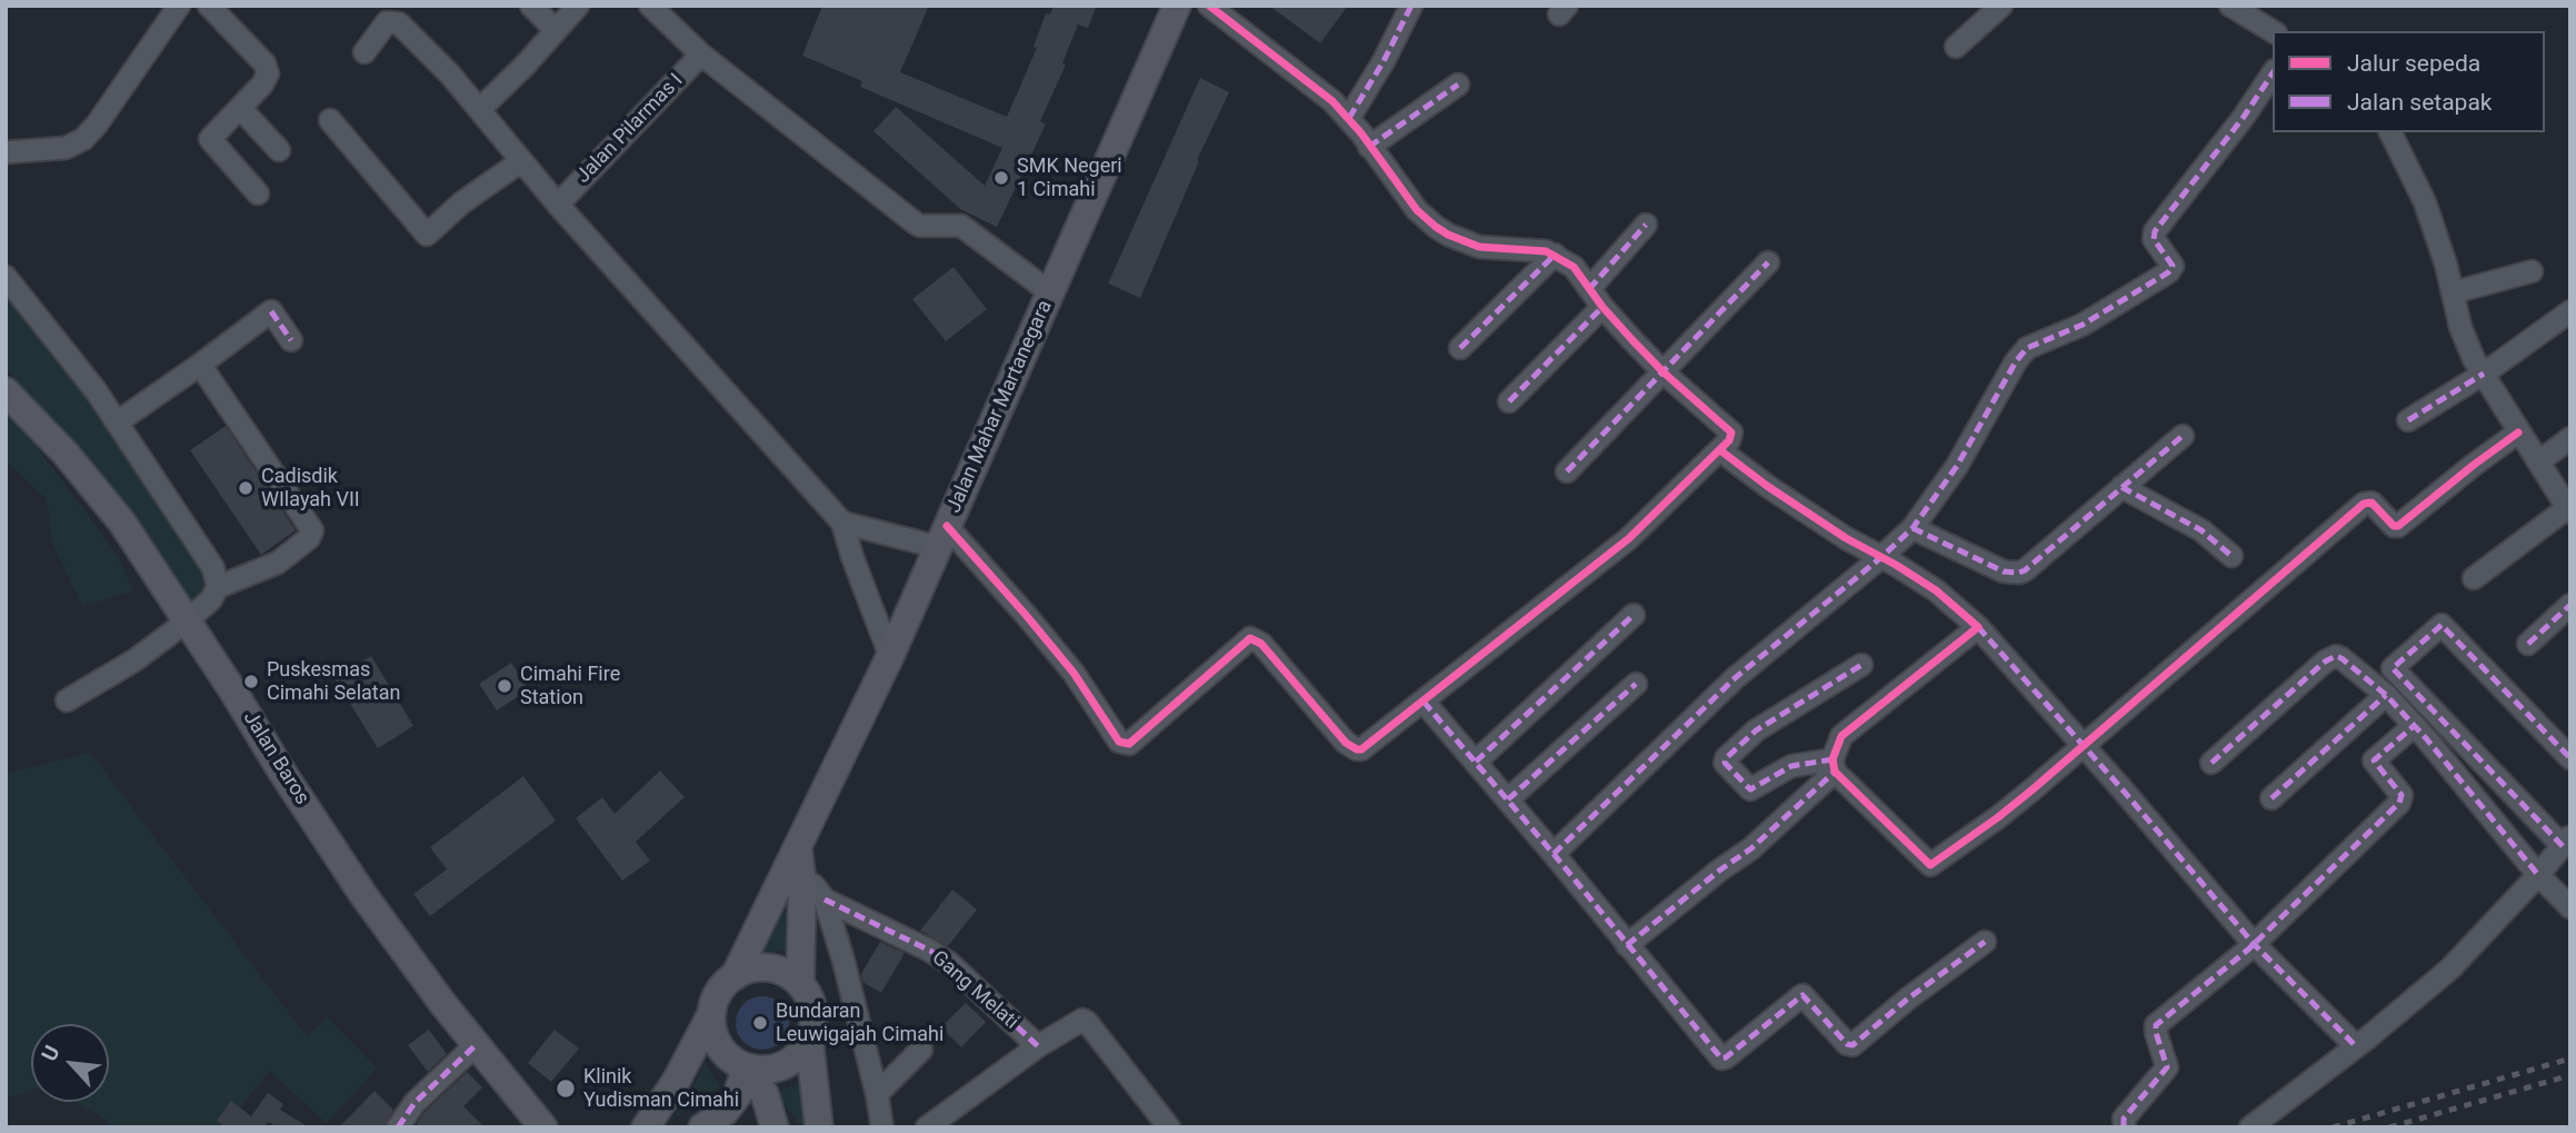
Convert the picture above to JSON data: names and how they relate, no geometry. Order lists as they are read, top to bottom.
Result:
{
  "streets": {
    "main road": ["Jalan Mahar Martanegara", "Jalan Baros"],
    "street": ["Jalan Pilarmas I", "Gang Melati"]
  },
  "places": [
    "SMK Negeri 1 Cimahi",
    "Cadisdik WIlayah VII",
    "Puskesmas Cimahi Selatan",
    "Cimahi Fire Station",
    "Bundaran Leuwigajah Cimahi",
    "Klinik Yudisman Cimahi"
  ],
  "legend": ["Jalur sepeda", "Jalan setapak"],
  "north": "top left"
}
